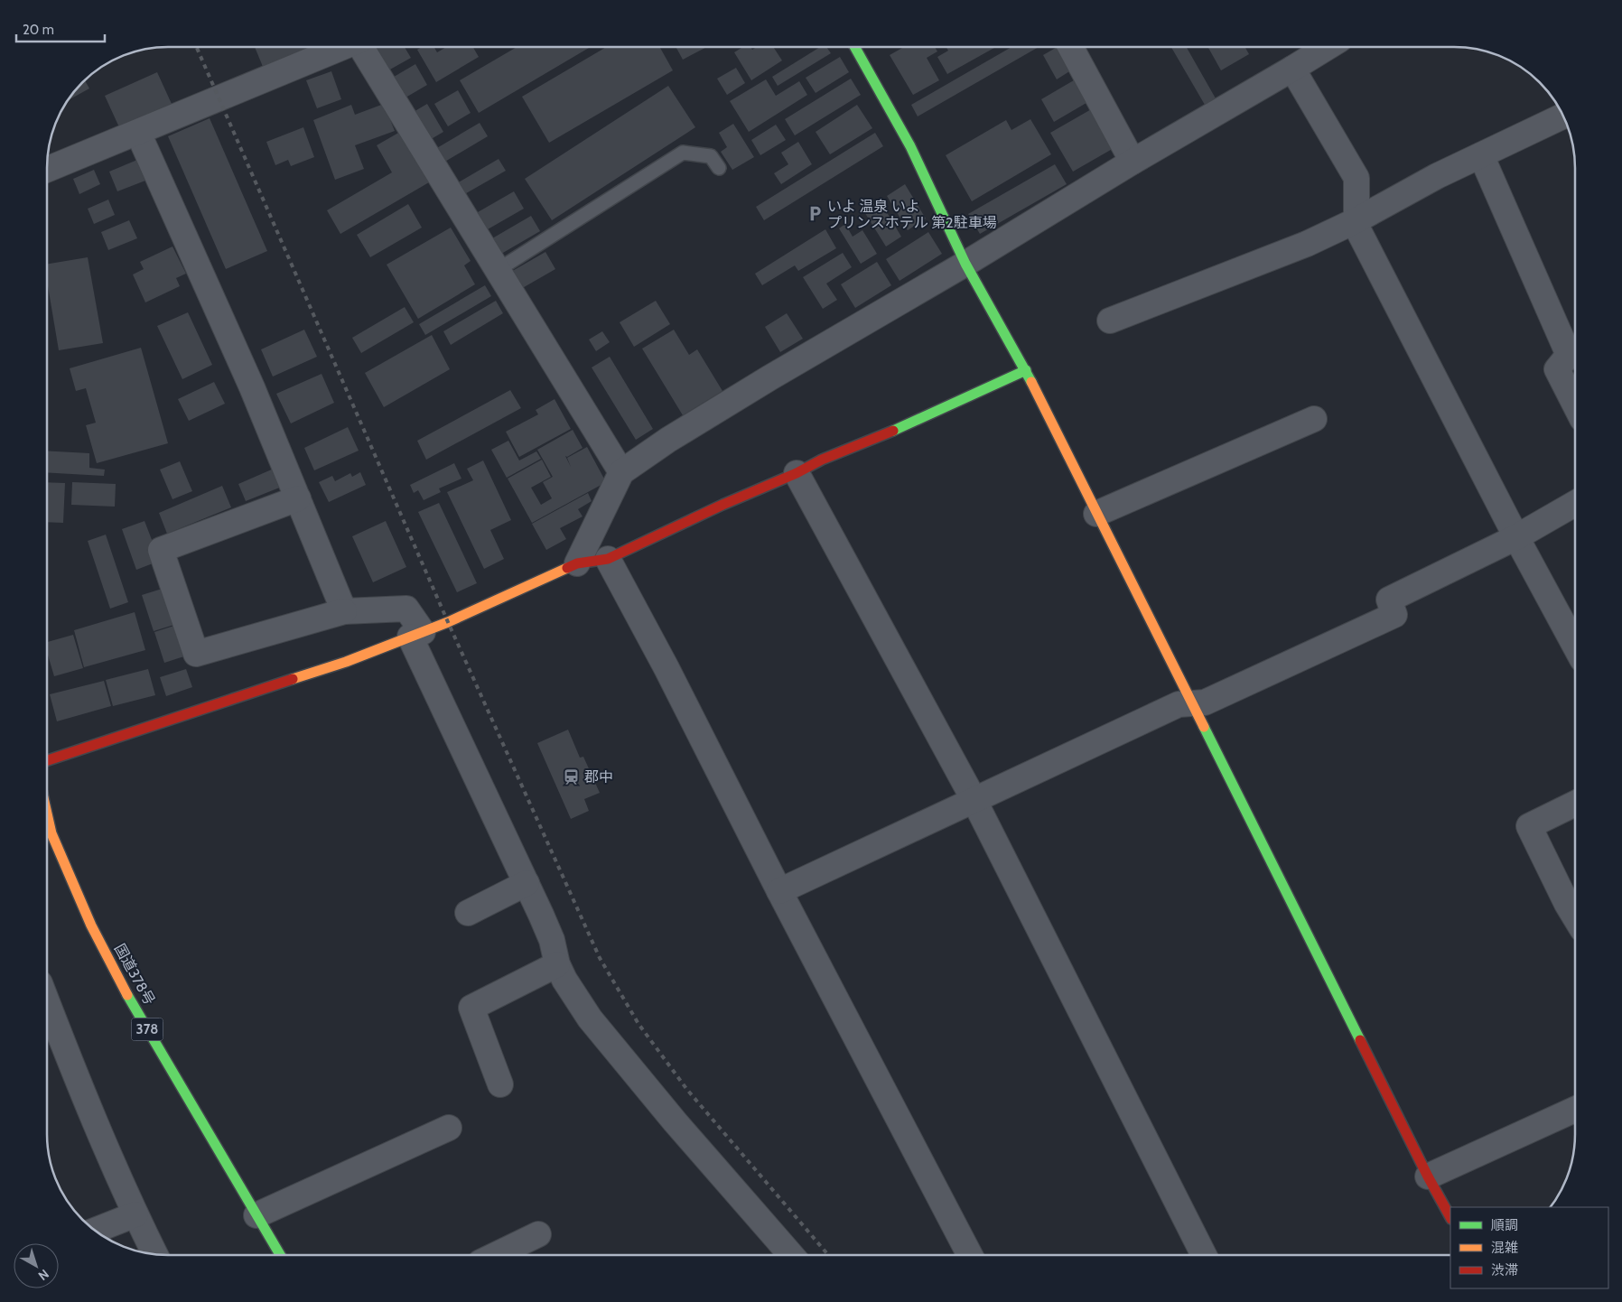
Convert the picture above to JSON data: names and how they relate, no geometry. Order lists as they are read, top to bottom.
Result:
{
  "streets": {
    "main road": ["国道378号", "378"]
  },
  "places": {
    "parking": ["いよ 温泉 いよ プリンスホテル 第2駐車場"],
    "station": ["郡中"]
  },
  "legend": ["順調", "混雑", "渋滞"],
  "scale_bar": "20 m",
  "north": "bottom right"
}
